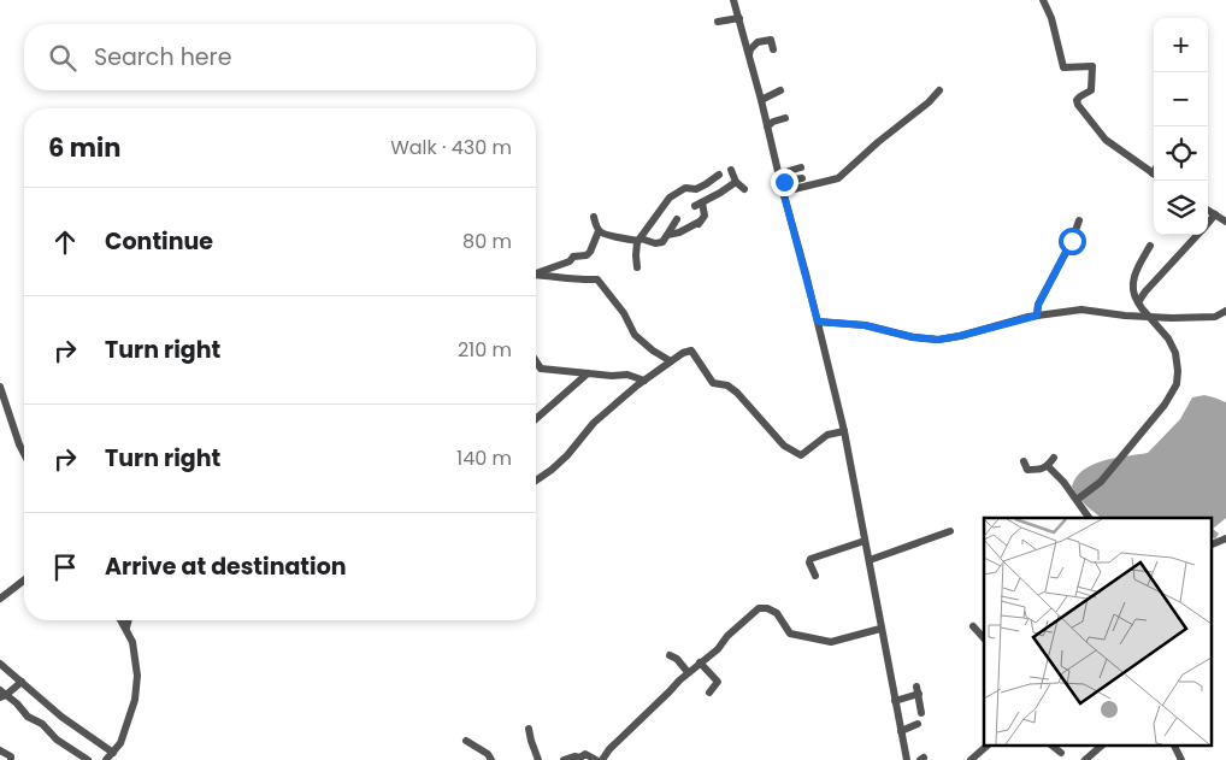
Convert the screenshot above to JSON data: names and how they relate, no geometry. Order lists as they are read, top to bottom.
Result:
{
  "page": {
    "map_buttons": ["+", "−"],
    "search": "Search here",
    "heading": ["6 min", "Walk · 430 m"],
    "list": [
      ["Continue", "80 m"],
      ["Turn right", "210 m"],
      ["Turn right", "140 m"],
      "Arrive at destination"
    ]
  }
}
